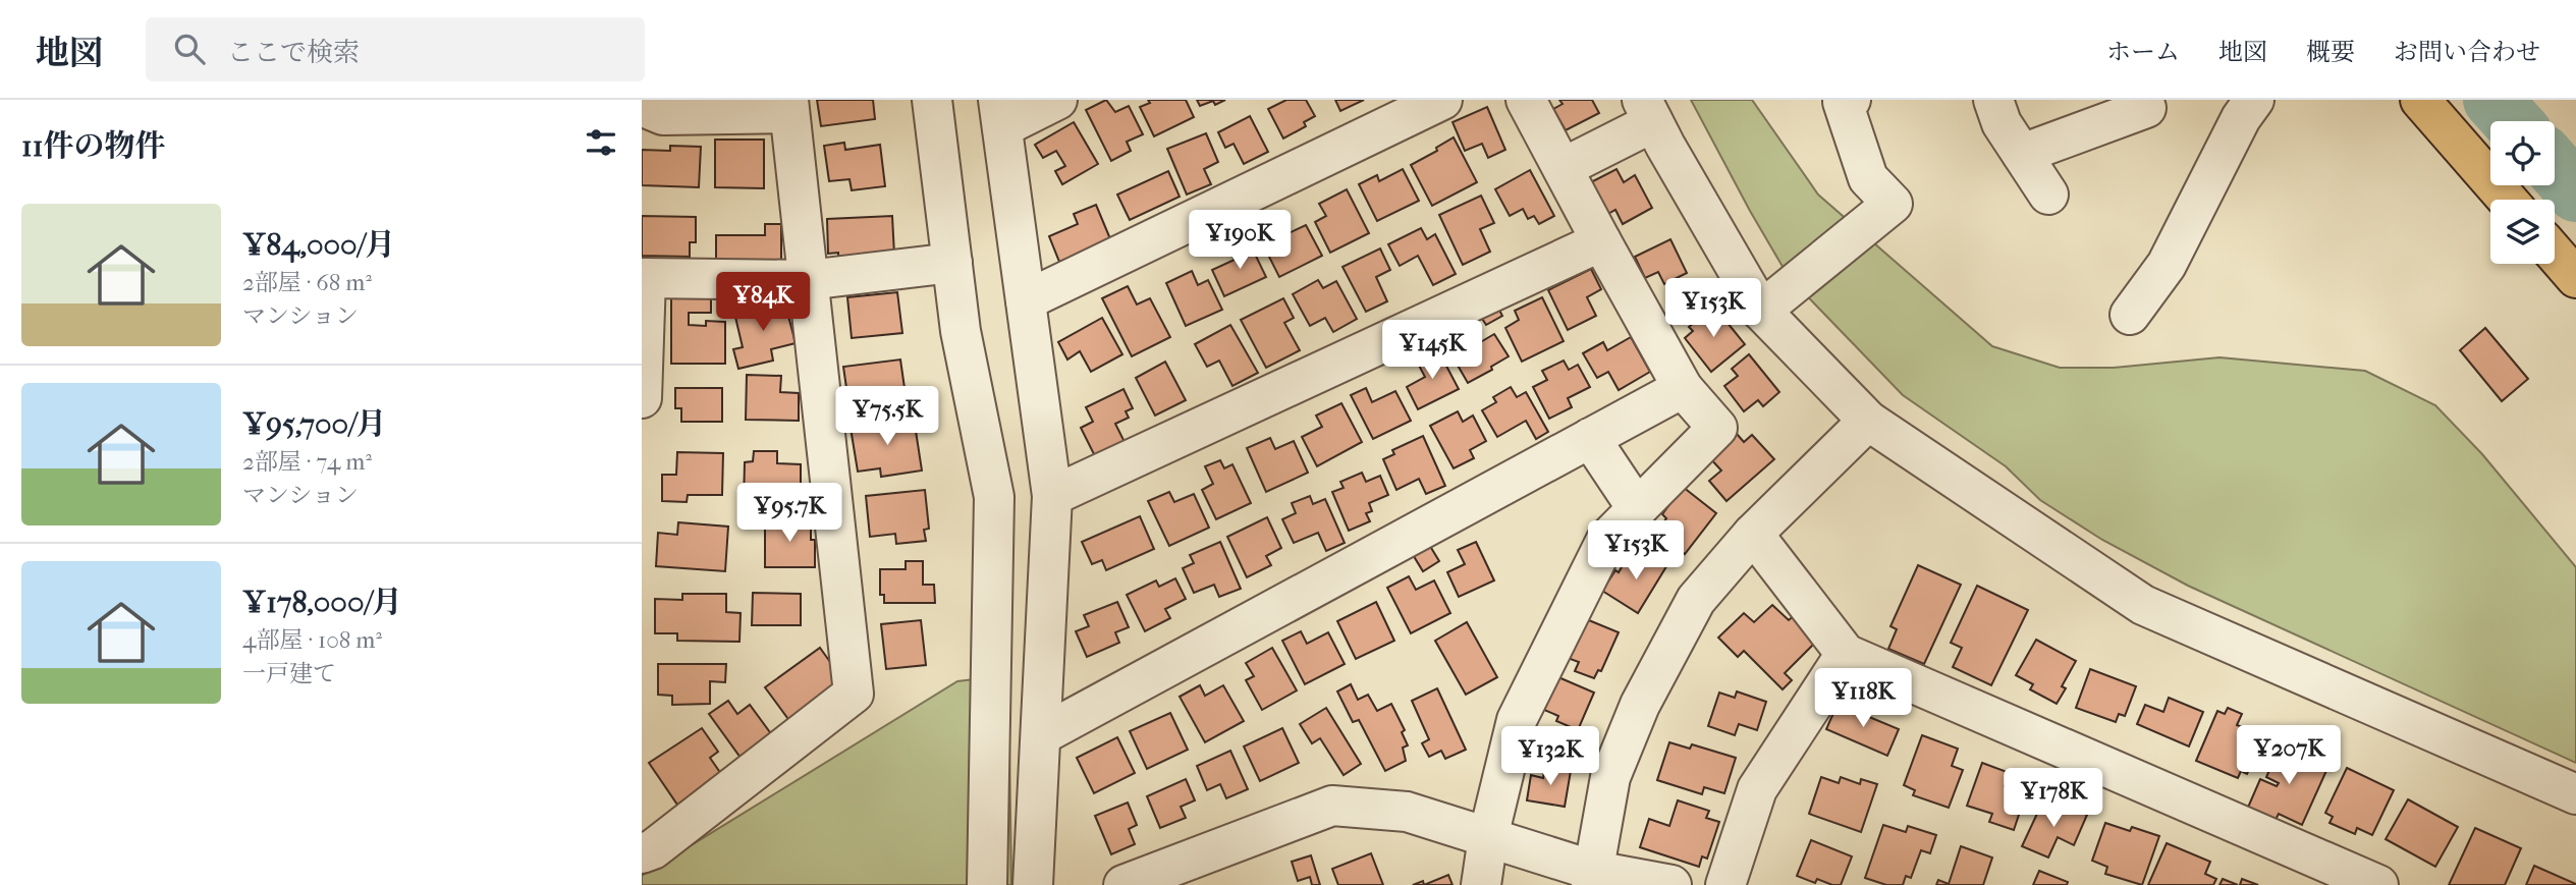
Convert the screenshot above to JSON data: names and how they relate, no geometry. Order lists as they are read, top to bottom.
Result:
{
  "page": {
    "header": "地図",
    "search": "ここで検索",
    "nav": [
      "ホーム",
      "地図",
      "概要",
      "お問い合わせ"
    ],
    "heading": "11件の物件",
    "list": [
      {
        "name": "¥84,000/月",
        "note": "2部屋 · 68 m² · マンション"
      },
      {
        "name": "¥95,700/月",
        "note": "2部屋 · 74 m² · マンション"
      },
      {
        "name": "¥178,000/月",
        "note": "4部屋 · 108 m² · 一戸建て"
      }
    ],
    "price": [
      "¥190K",
      "¥84K",
      "¥153K",
      "¥145K",
      "¥75.5K",
      "¥95.7K",
      "¥153K",
      "¥118K",
      "¥207K",
      "¥132K",
      "¥178K"
    ]
  }
}
